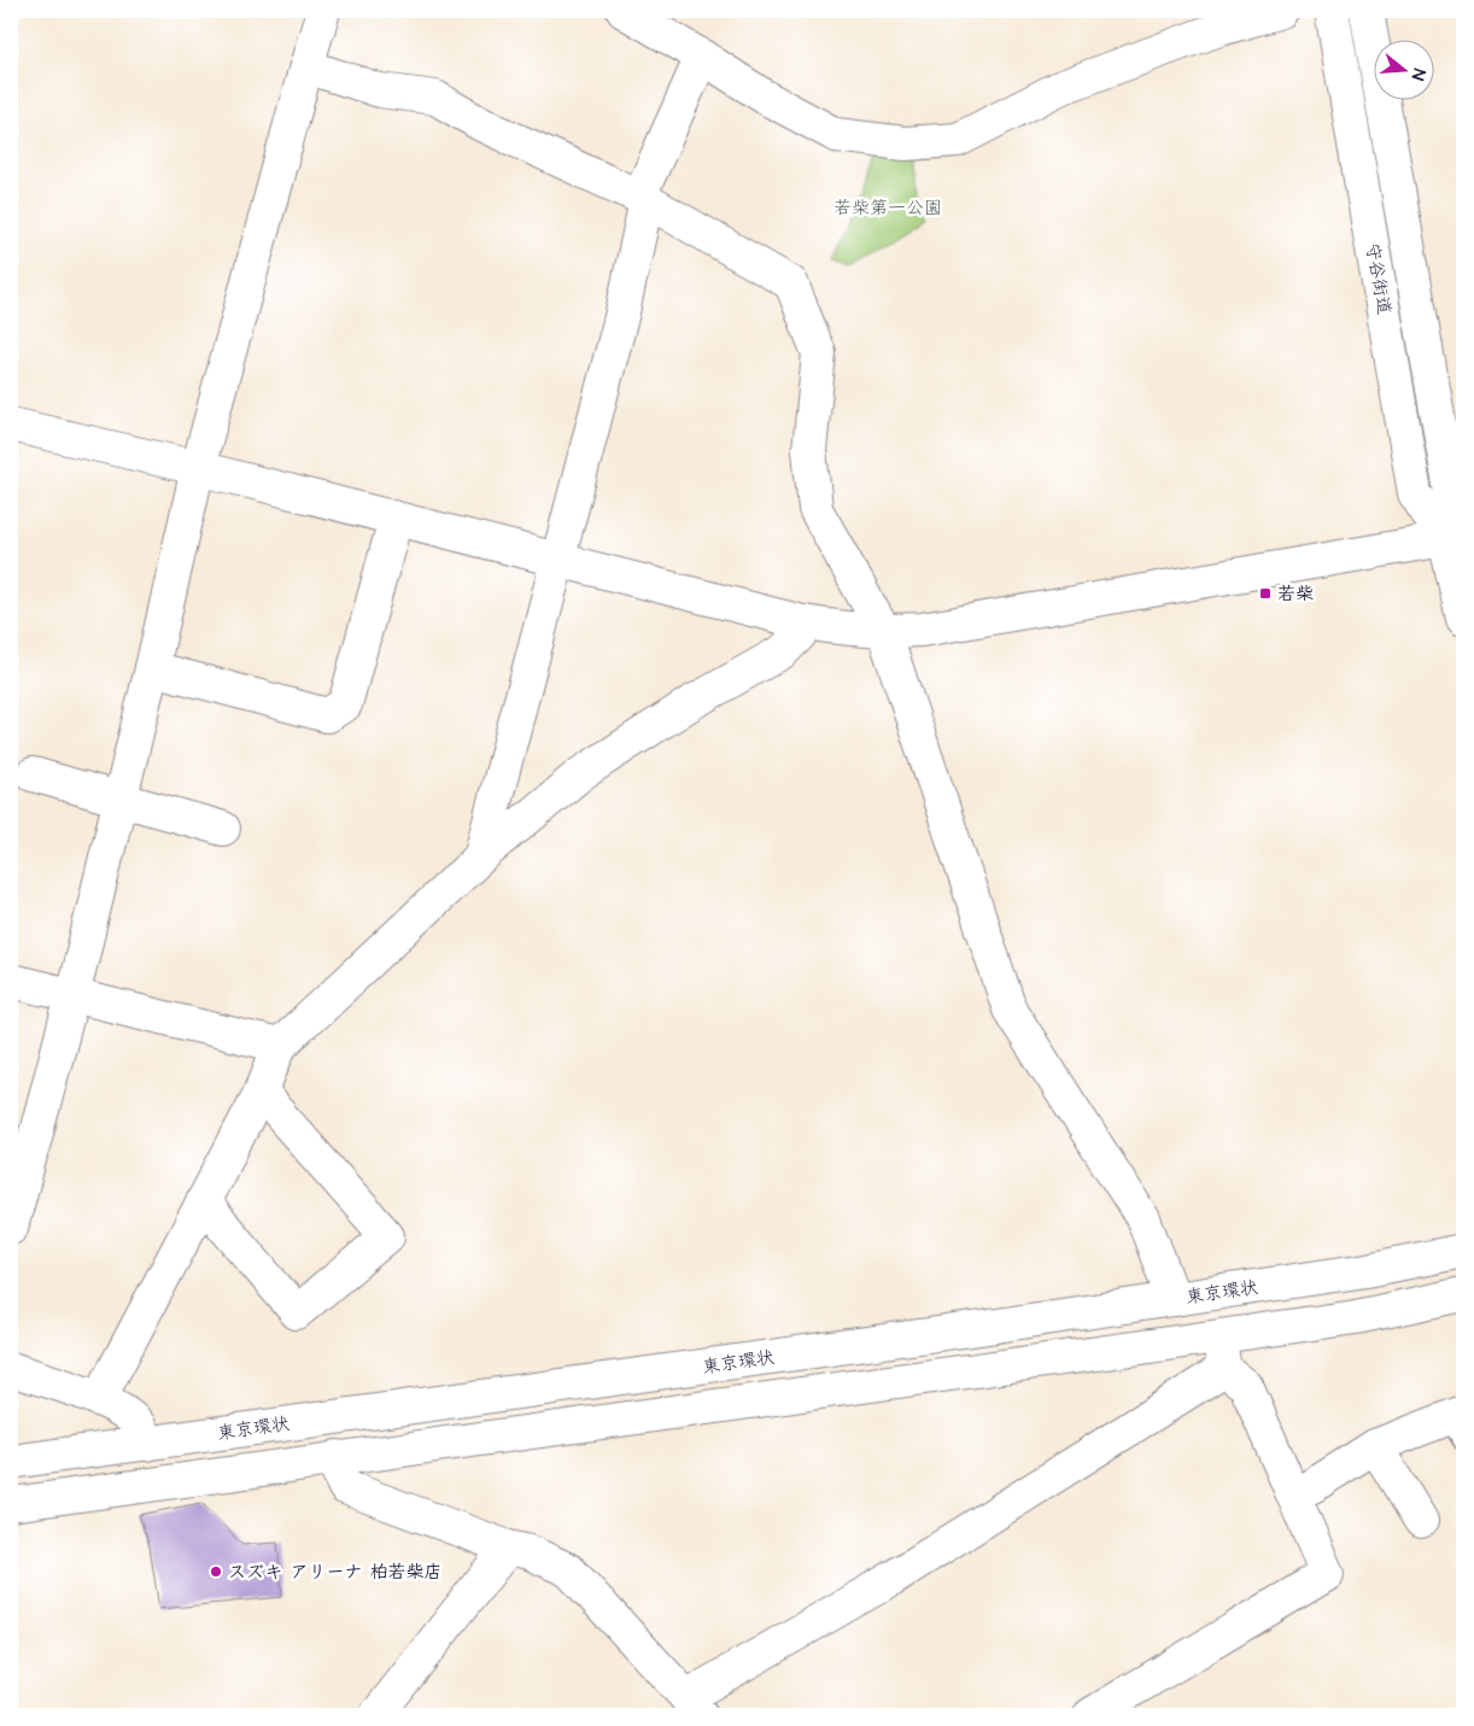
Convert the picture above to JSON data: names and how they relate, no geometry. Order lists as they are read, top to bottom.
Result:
{
  "streets": {
    "main road": ["守谷街道", "東京環状"]
  },
  "parks": ["若柴第一公園"],
  "places": {
    "transit": ["若柴"],
    "other": ["スズキ アリーナ 柏若柴店"]
  },
  "north": "right"
}
